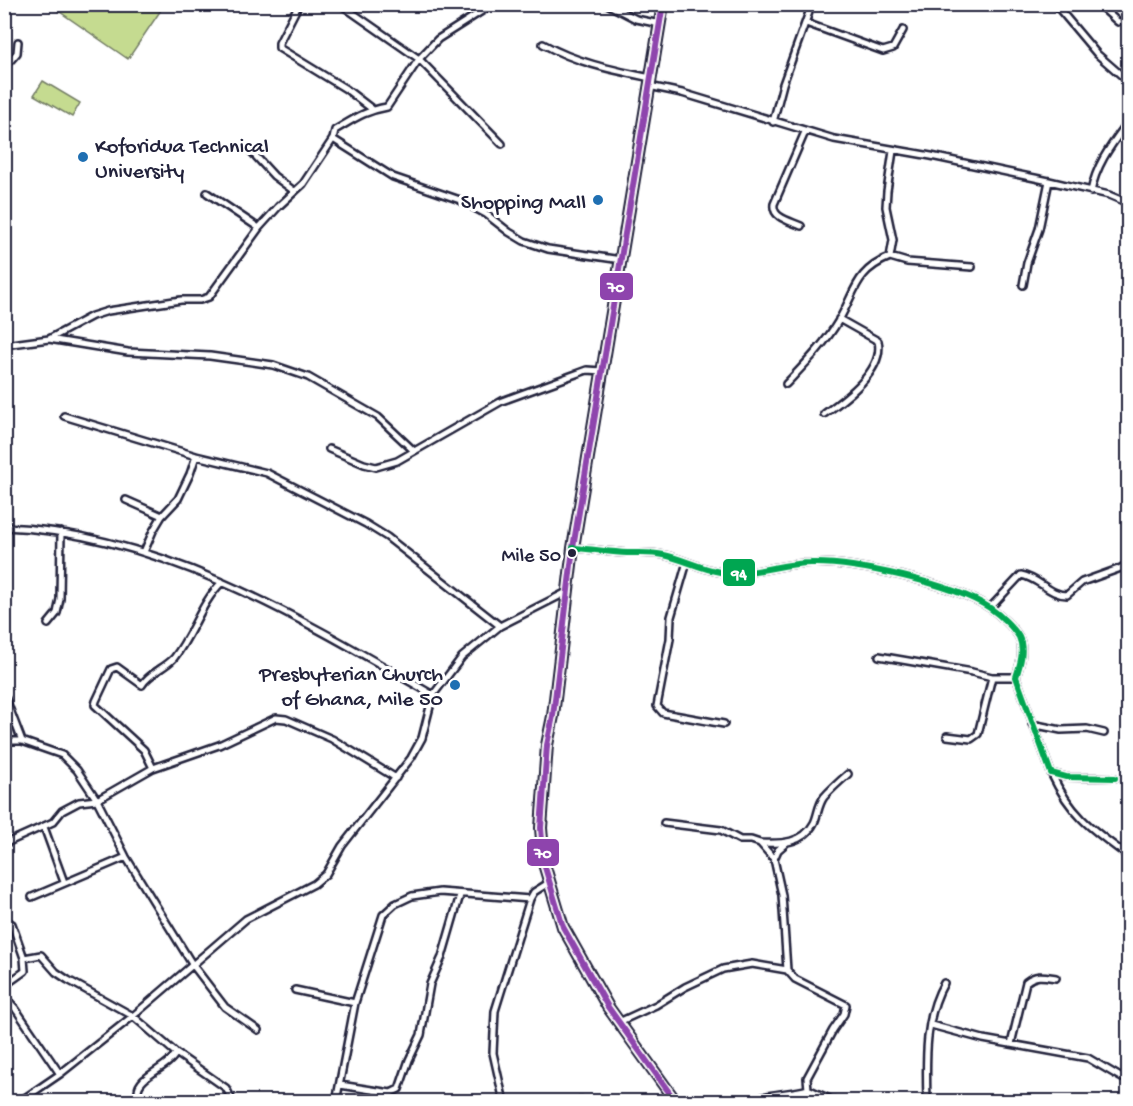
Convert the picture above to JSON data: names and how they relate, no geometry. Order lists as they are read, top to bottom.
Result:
{
  "places": [
    "Koforidua Technical University",
    "Shopping Mall",
    "Mile 50",
    "Presbyterian Church of Ghana, Mile 50"
  ],
  "lines": ["transit line 70", "transit line 94"]
}
